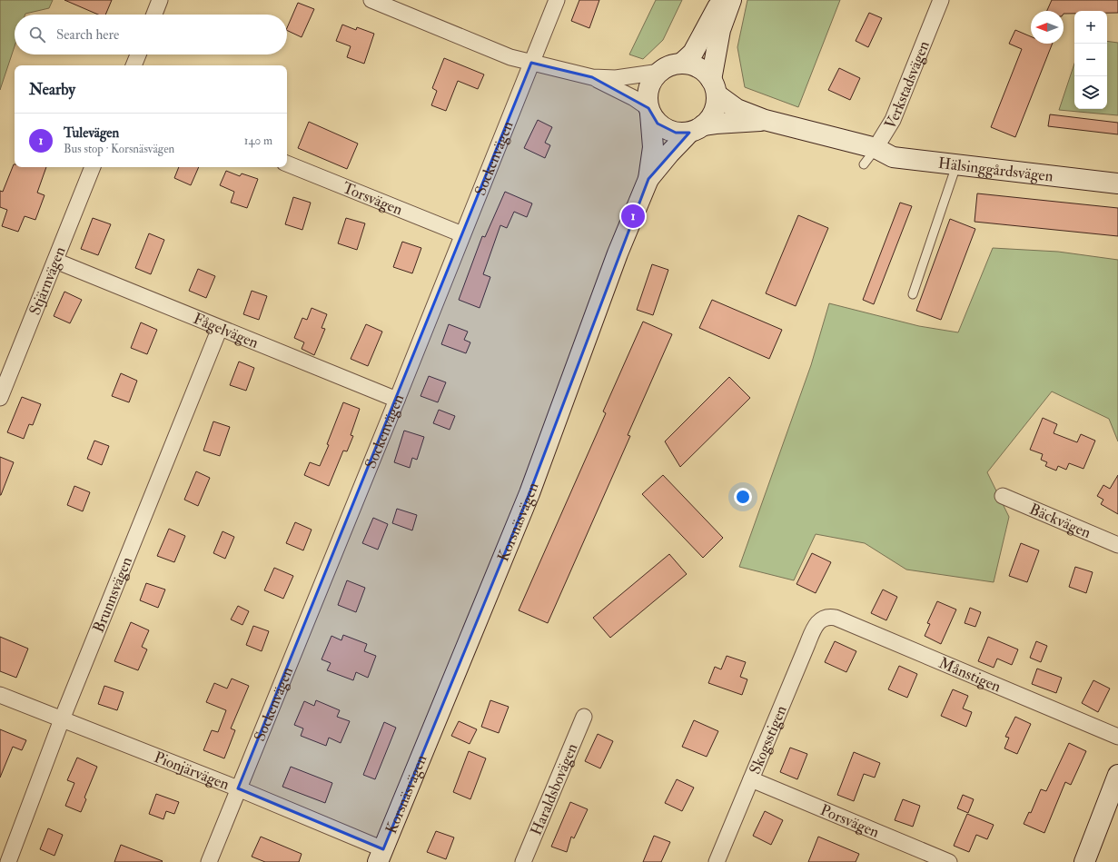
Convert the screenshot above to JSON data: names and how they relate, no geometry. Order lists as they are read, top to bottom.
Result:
{
  "streets": {
    "street": [
      "Verkstadsvägen",
      "Sockenvägen",
      "Hälsinggårdsvägen",
      "Torsvägen",
      "Stjärnvägen",
      "Fågelvägen",
      "Bäckvägen",
      "Korsnäsvägen",
      "Brunnsvägen",
      "Månstigen",
      "Skogsstigen",
      "Pionjärvägen",
      "Haraldsbovägen",
      "Porsvägen"
    ]
  },
  "crossings": [
    ["Verkstadsvägen", "Hälsinggårdsvägen"],
    ["Sockenvägen", "Torsvägen"],
    ["Sockenvägen", "Fågelvägen"],
    ["Sockenvägen", "Pionjärvägen"],
    ["Hälsinggårdsvägen", "Korsnäsvägen"],
    ["Stjärnvägen", "Fågelvägen"],
    ["Fågelvägen", "Brunnsvägen"],
    ["Korsnäsvägen", "Pionjärvägen"],
    ["Brunnsvägen", "Pionjärvägen"],
    ["Månstigen", "Skogsstigen"],
    ["Skogsstigen", "Porsvägen"]
  ],
  "north": "left",
  "page": {
    "map_buttons": ["+", "−"],
    "search": "Search here",
    "heading": "Nearby",
    "list": [
      {
        "mark": "1",
        "name": "Tulevägen",
        "note": "Bus stop · Korsnäsvägen",
        "value": "140 m"
      }
    ],
    "pins": "1"
  }
}
